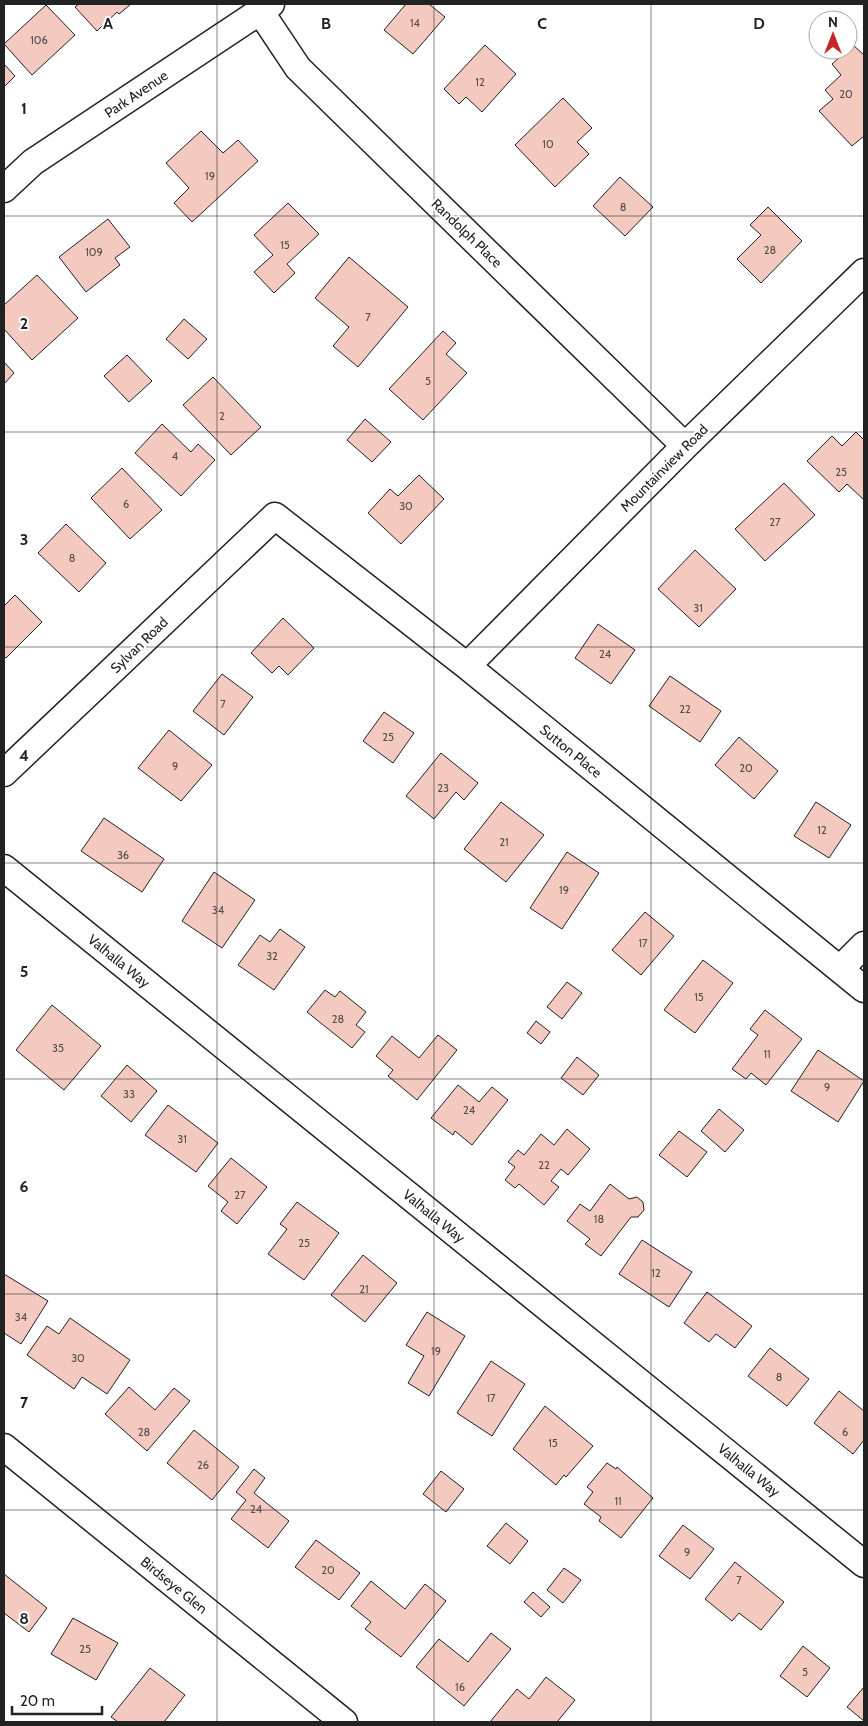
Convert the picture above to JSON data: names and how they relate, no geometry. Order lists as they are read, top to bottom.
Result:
{
  "streets": {
    "street": [
      "Park Avenue",
      "Randolph Place",
      "Mountainview Road",
      "Sylvan Road",
      "Sutton Place",
      "Valhalla Way",
      "Birdseye Glen"
    ]
  },
  "crossings": [
    ["Park Avenue", "Randolph Place"],
    ["Randolph Place", "Mountainview Road"],
    ["Mountainview Road", "Sutton Place"],
    ["Sylvan Road", "Sutton Place"]
  ],
  "house_numbers": [
    "14",
    "106",
    "12",
    "20",
    "10",
    "19",
    "8",
    "15",
    "28",
    "109",
    "7",
    "5",
    "2",
    "4",
    "25",
    "6",
    "30",
    "27",
    "8",
    "31",
    "24",
    "7",
    "22",
    "25",
    "9",
    "20",
    "23",
    "12",
    "21",
    "36",
    "19",
    "34",
    "17",
    "32",
    "15",
    "28",
    "35",
    "11",
    "9",
    "33",
    "24",
    "31",
    "22",
    "27",
    "18",
    "25",
    "12",
    "21",
    "34",
    "19",
    "30",
    "8",
    "17",
    "28",
    "6",
    "15",
    "26",
    "11",
    "24",
    "9",
    "20",
    "7",
    "25",
    "5",
    "16"
  ],
  "scale_bar": "20 m",
  "north": "top",
  "grid": {
    "columns": [
      "A",
      "B",
      "C",
      "D"
    ],
    "rows": [
      "1",
      "2",
      "3",
      "4",
      "5",
      "6",
      "7",
      "8"
    ]
  }
}
